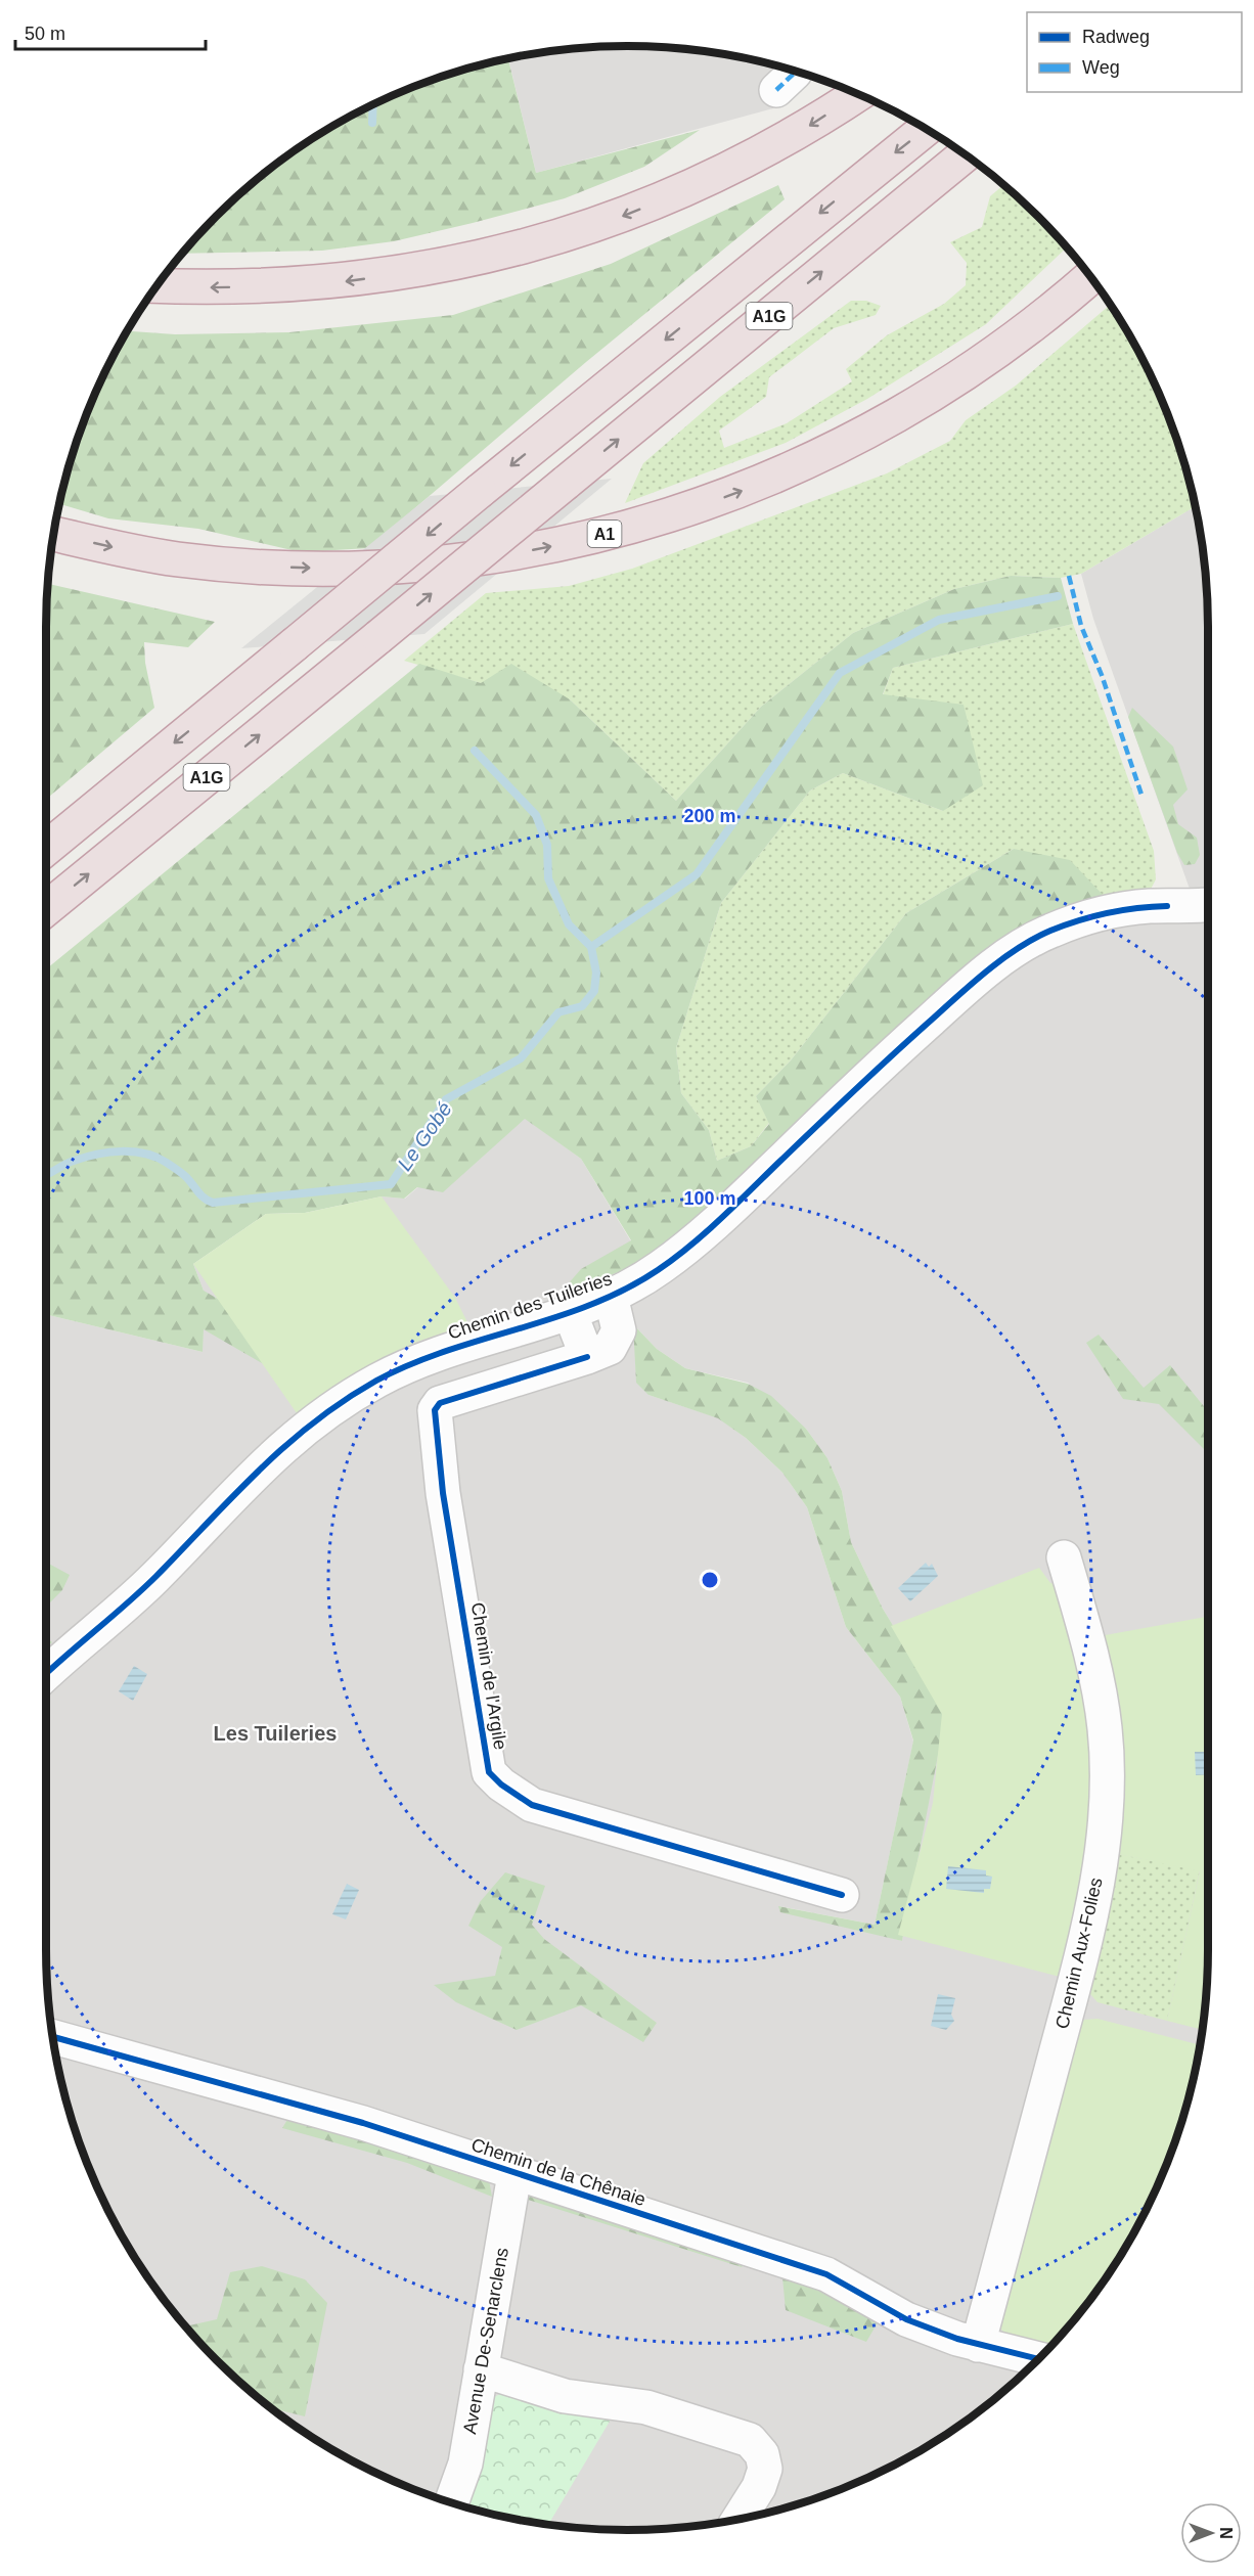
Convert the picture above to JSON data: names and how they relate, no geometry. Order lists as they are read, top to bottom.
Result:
{
  "streets": {
    "highway": ["A1G", "A1"],
    "street": [
      "Chemin des Tuileries",
      "Chemin de l'Argile",
      "Chemin Aux-Folies",
      "Chemin de la Chênaie",
      "Avenue De-Senarclens"
    ]
  },
  "crossings": [
    ["Chemin des Tuileries", "Chemin de l'Argile"],
    ["Chemin Aux-Folies", "Chemin de la Chênaie"],
    ["Chemin de la Chênaie", "Avenue De-Senarclens"]
  ],
  "districts": ["Les Tuileries"],
  "water": ["Le Gobé"],
  "legend": ["Radweg", "Weg"],
  "scale_bar": "50 m",
  "north": "right",
  "rings": ["200 m", "100 m"]
}
